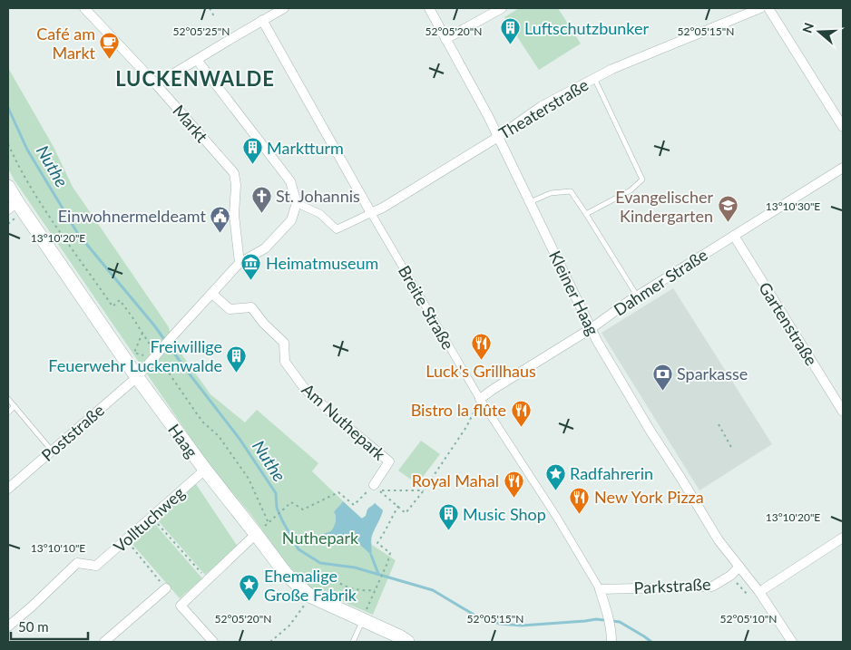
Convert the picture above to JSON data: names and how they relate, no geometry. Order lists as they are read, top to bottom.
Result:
{
  "streets": {
    "main road": ["Haag"],
    "street": [
      "Theaterstraße",
      "Markt",
      "Dahmer Straße",
      "Kleiner Haag",
      "Breite Straße",
      "Gartenstraße",
      "Am Nuthepark",
      "Poststraße",
      "Volltuchweg",
      "Parkstraße"
    ]
  },
  "crossings": [
    ["Theaterstraße", "Kleiner Haag"],
    ["Theaterstraße", "Breite Straße"],
    ["Dahmer Straße", "Kleiner Haag"],
    ["Dahmer Straße", "Breite Straße"],
    ["Dahmer Straße", "Gartenstraße"],
    ["Kleiner Haag", "Parkstraße"],
    ["Breite Straße", "Parkstraße"],
    ["Poststraße", "Haag"],
    ["Haag", "Volltuchweg"]
  ],
  "districts": ["LUCKENWALDE"],
  "water": ["Nuthe"],
  "parks": ["Nuthepark"],
  "places": {
    "building": [
      "Luftschutzbunker",
      "Marktturm",
      "Freiwillige Feuerwehr Luckenwalde",
      "Music Shop"
    ],
    "cafe": ["Café am Markt"],
    "church": ["St. Johannis"],
    "school or university": ["Evangelischer Kindergarten"],
    "public building": ["Einwohnermeldeamt"],
    "museum": ["Heimatmuseum"],
    "restaurant": [
      "Luck's Grillhaus",
      "Bistro la flûte",
      "Royal Mahal",
      "New York Pizza"
    ],
    "bank": ["Sparkasse"],
    "place": ["Radfahrerin", "Ehemalige Große Fabrik"]
  },
  "scale_bar": "50 m",
  "north": "left",
  "coordinates": [
    "52°05'25\"N",
    "52°05'20\"N",
    "52°05'15\"N",
    "13°10'30\"E",
    "13°10'20\"E",
    "13°10'10\"E",
    "52°05'10\"N"
  ]
}
